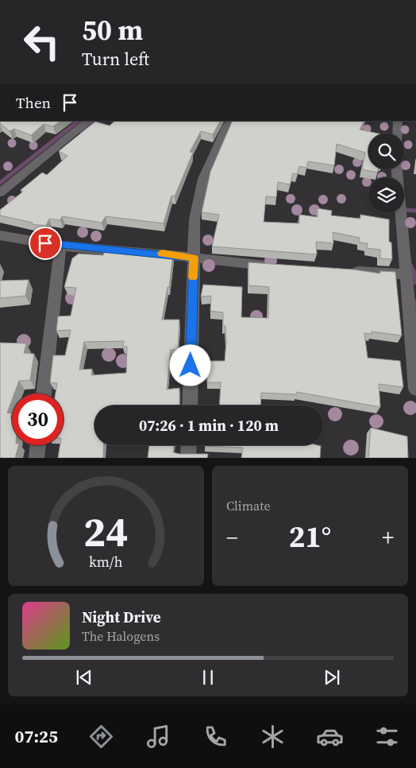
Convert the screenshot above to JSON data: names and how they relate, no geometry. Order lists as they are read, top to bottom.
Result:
{
  "page": {
    "turn": ["50 m", "Turn left"],
    "then": "Then",
    "limit": "30",
    "trip": "07:26 · 1 min · 120 m",
    "tile": "Climate",
    "heat": ["−", "21°", "+"],
    "song": ["Night Drive", "The Halogens"],
    "tabs": "07:25",
    "gauge": ["24", "km/h"]
  }
}
